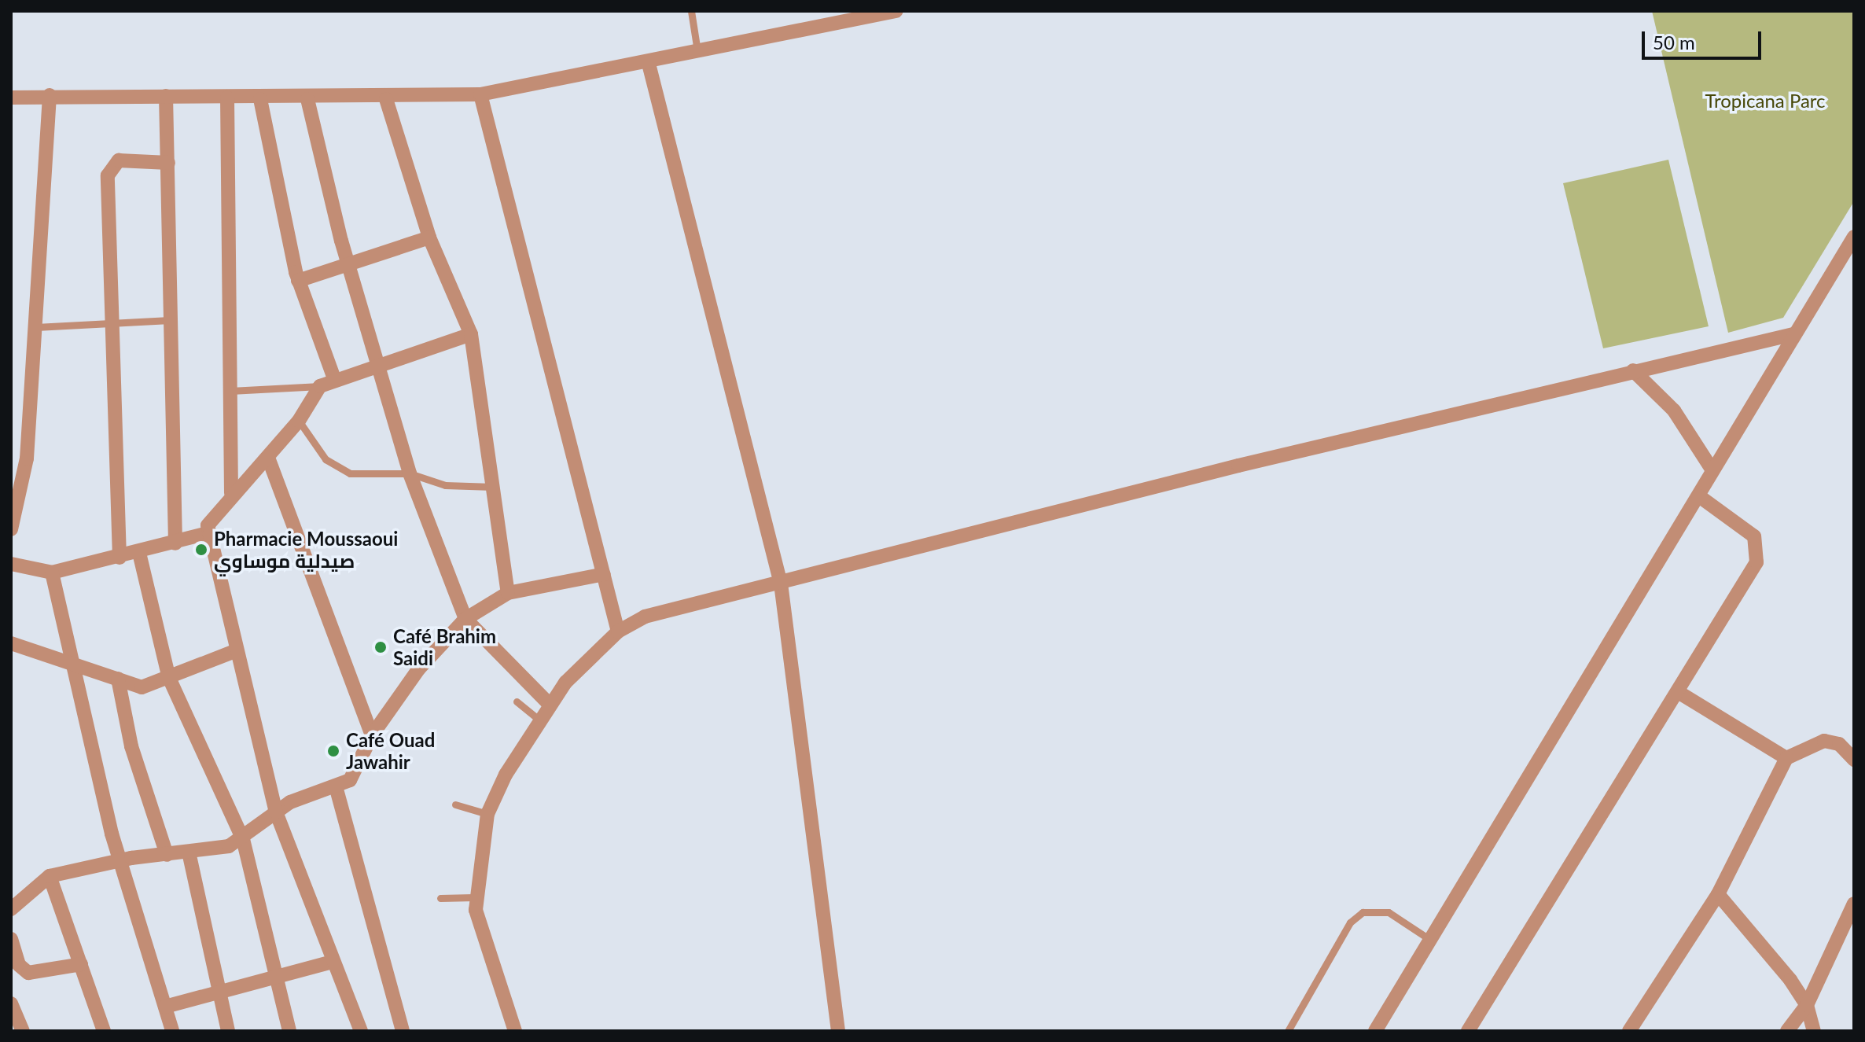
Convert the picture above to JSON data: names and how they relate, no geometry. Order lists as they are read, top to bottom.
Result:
{
  "parks": ["Tropicana Parc"],
  "places": ["Pharmacie Moussaoui صيدلية موساوي", "Café Brahim Saidi", "Café Ouad Jawahir"],
  "scale_bar": "50 m"
}
